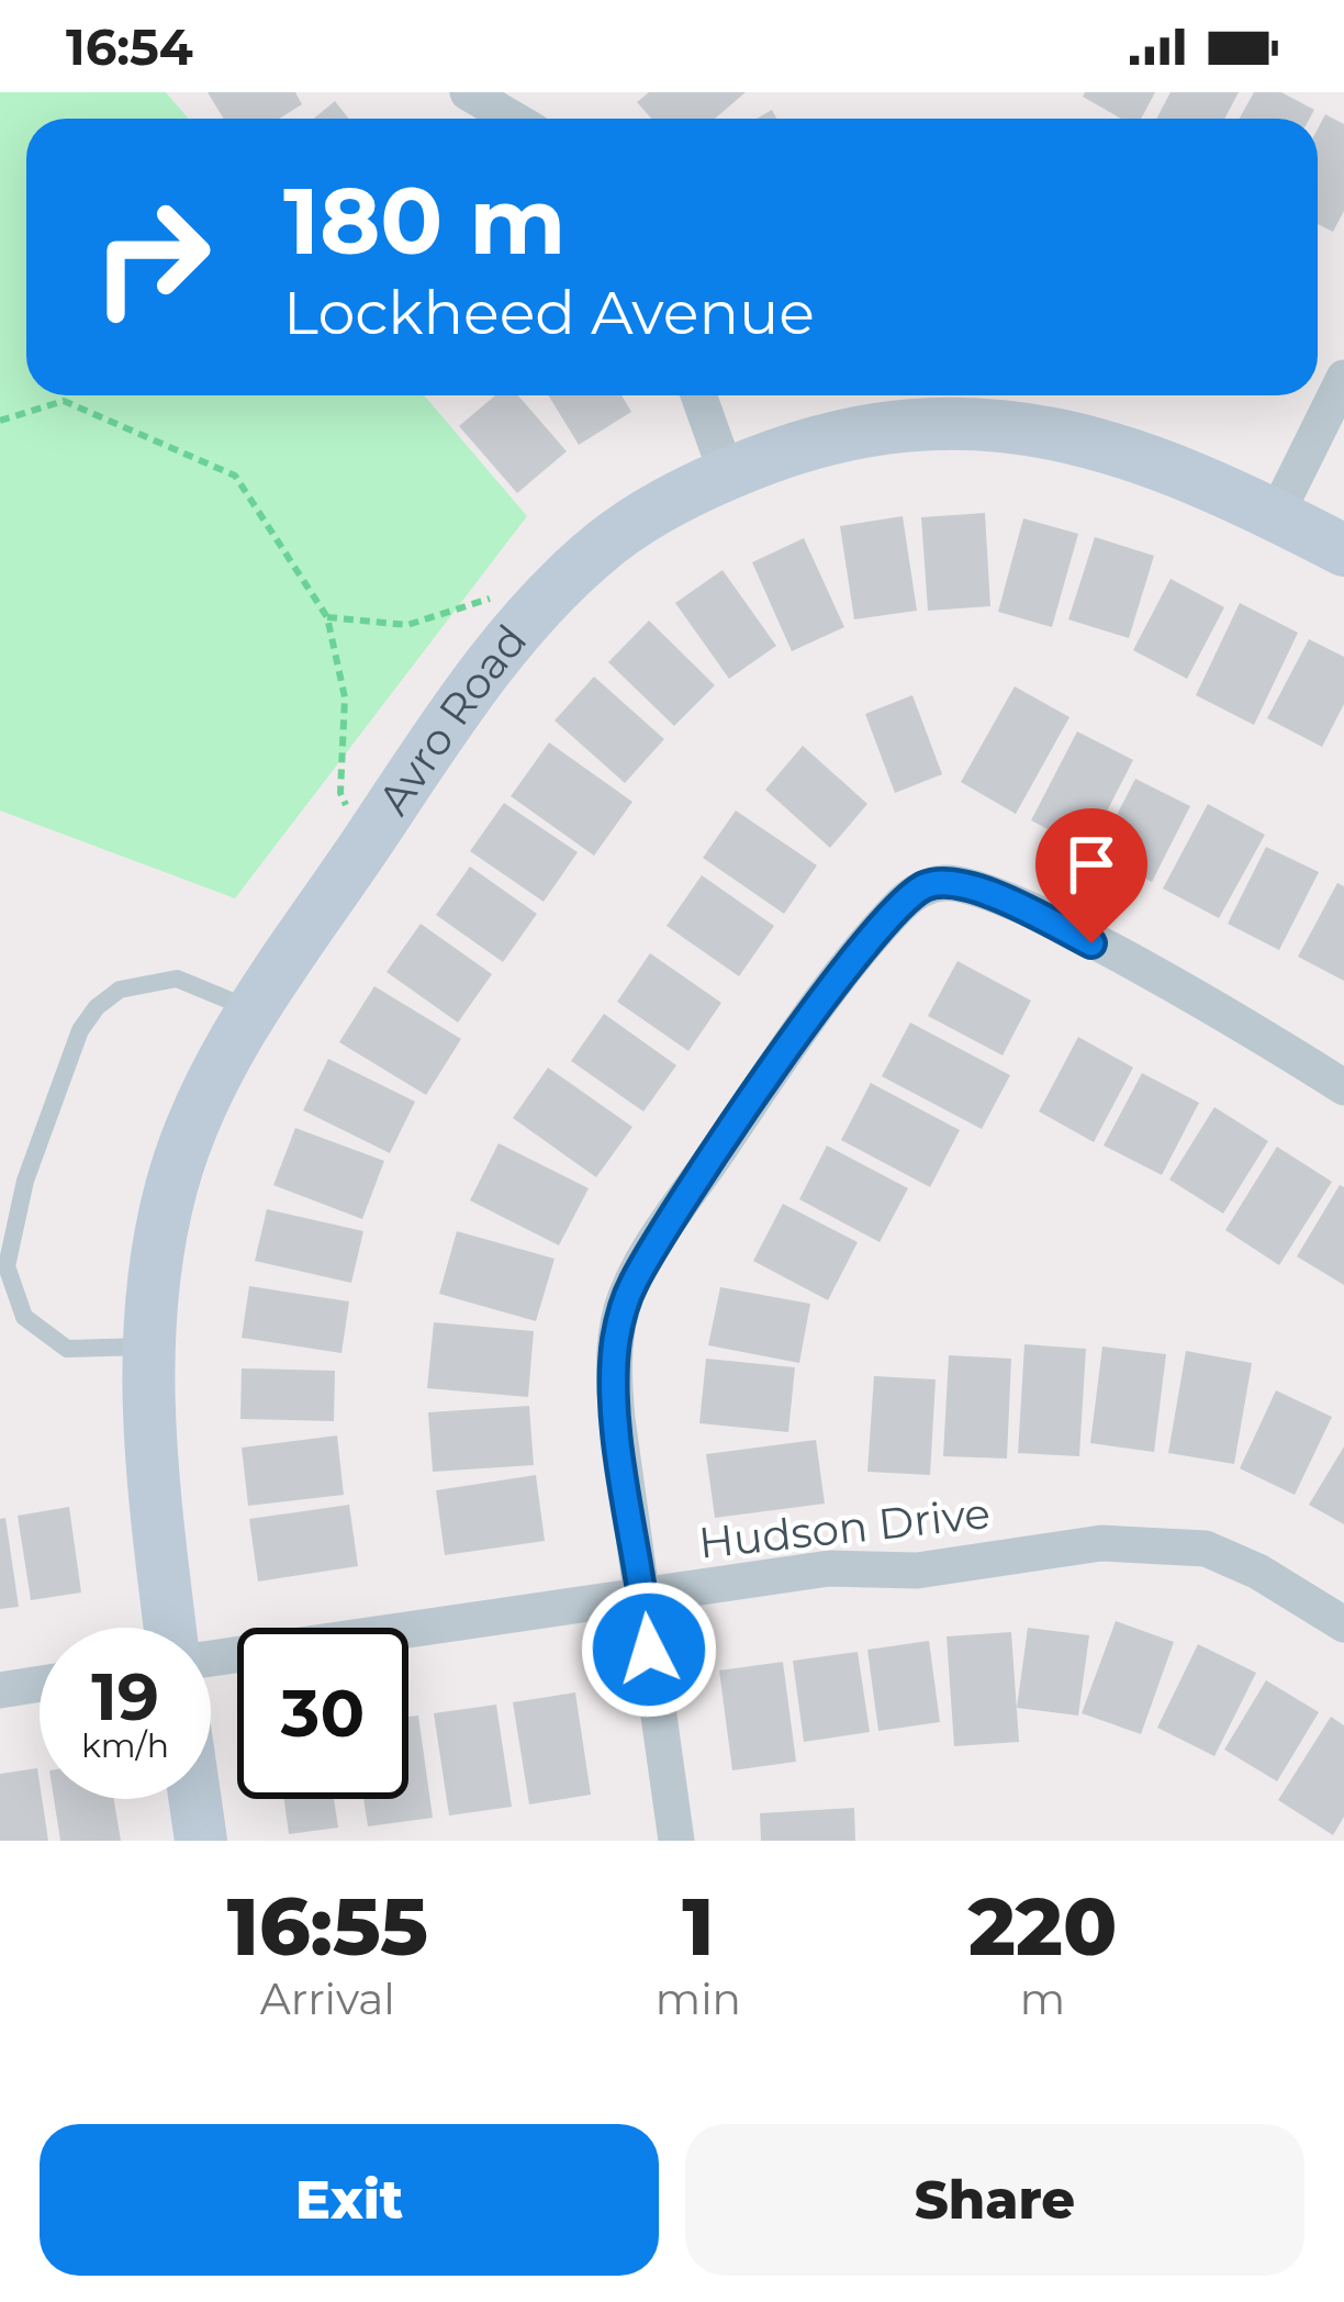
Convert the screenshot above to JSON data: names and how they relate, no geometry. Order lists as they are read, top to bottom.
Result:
{
  "streets": {
    "street": ["Avro Road", "Hudson Drive"]
  },
  "page": {
    "status": "16:54",
    "turn": ["180 m", "Lockheed Avenue"],
    "speed": "19 km/h",
    "limit": "30",
    "eta": [
      "16:55",
      "Arrival",
      "1",
      "min",
      "220",
      "m"
    ],
    "buttons": ["Exit", "Share"]
  }
}
